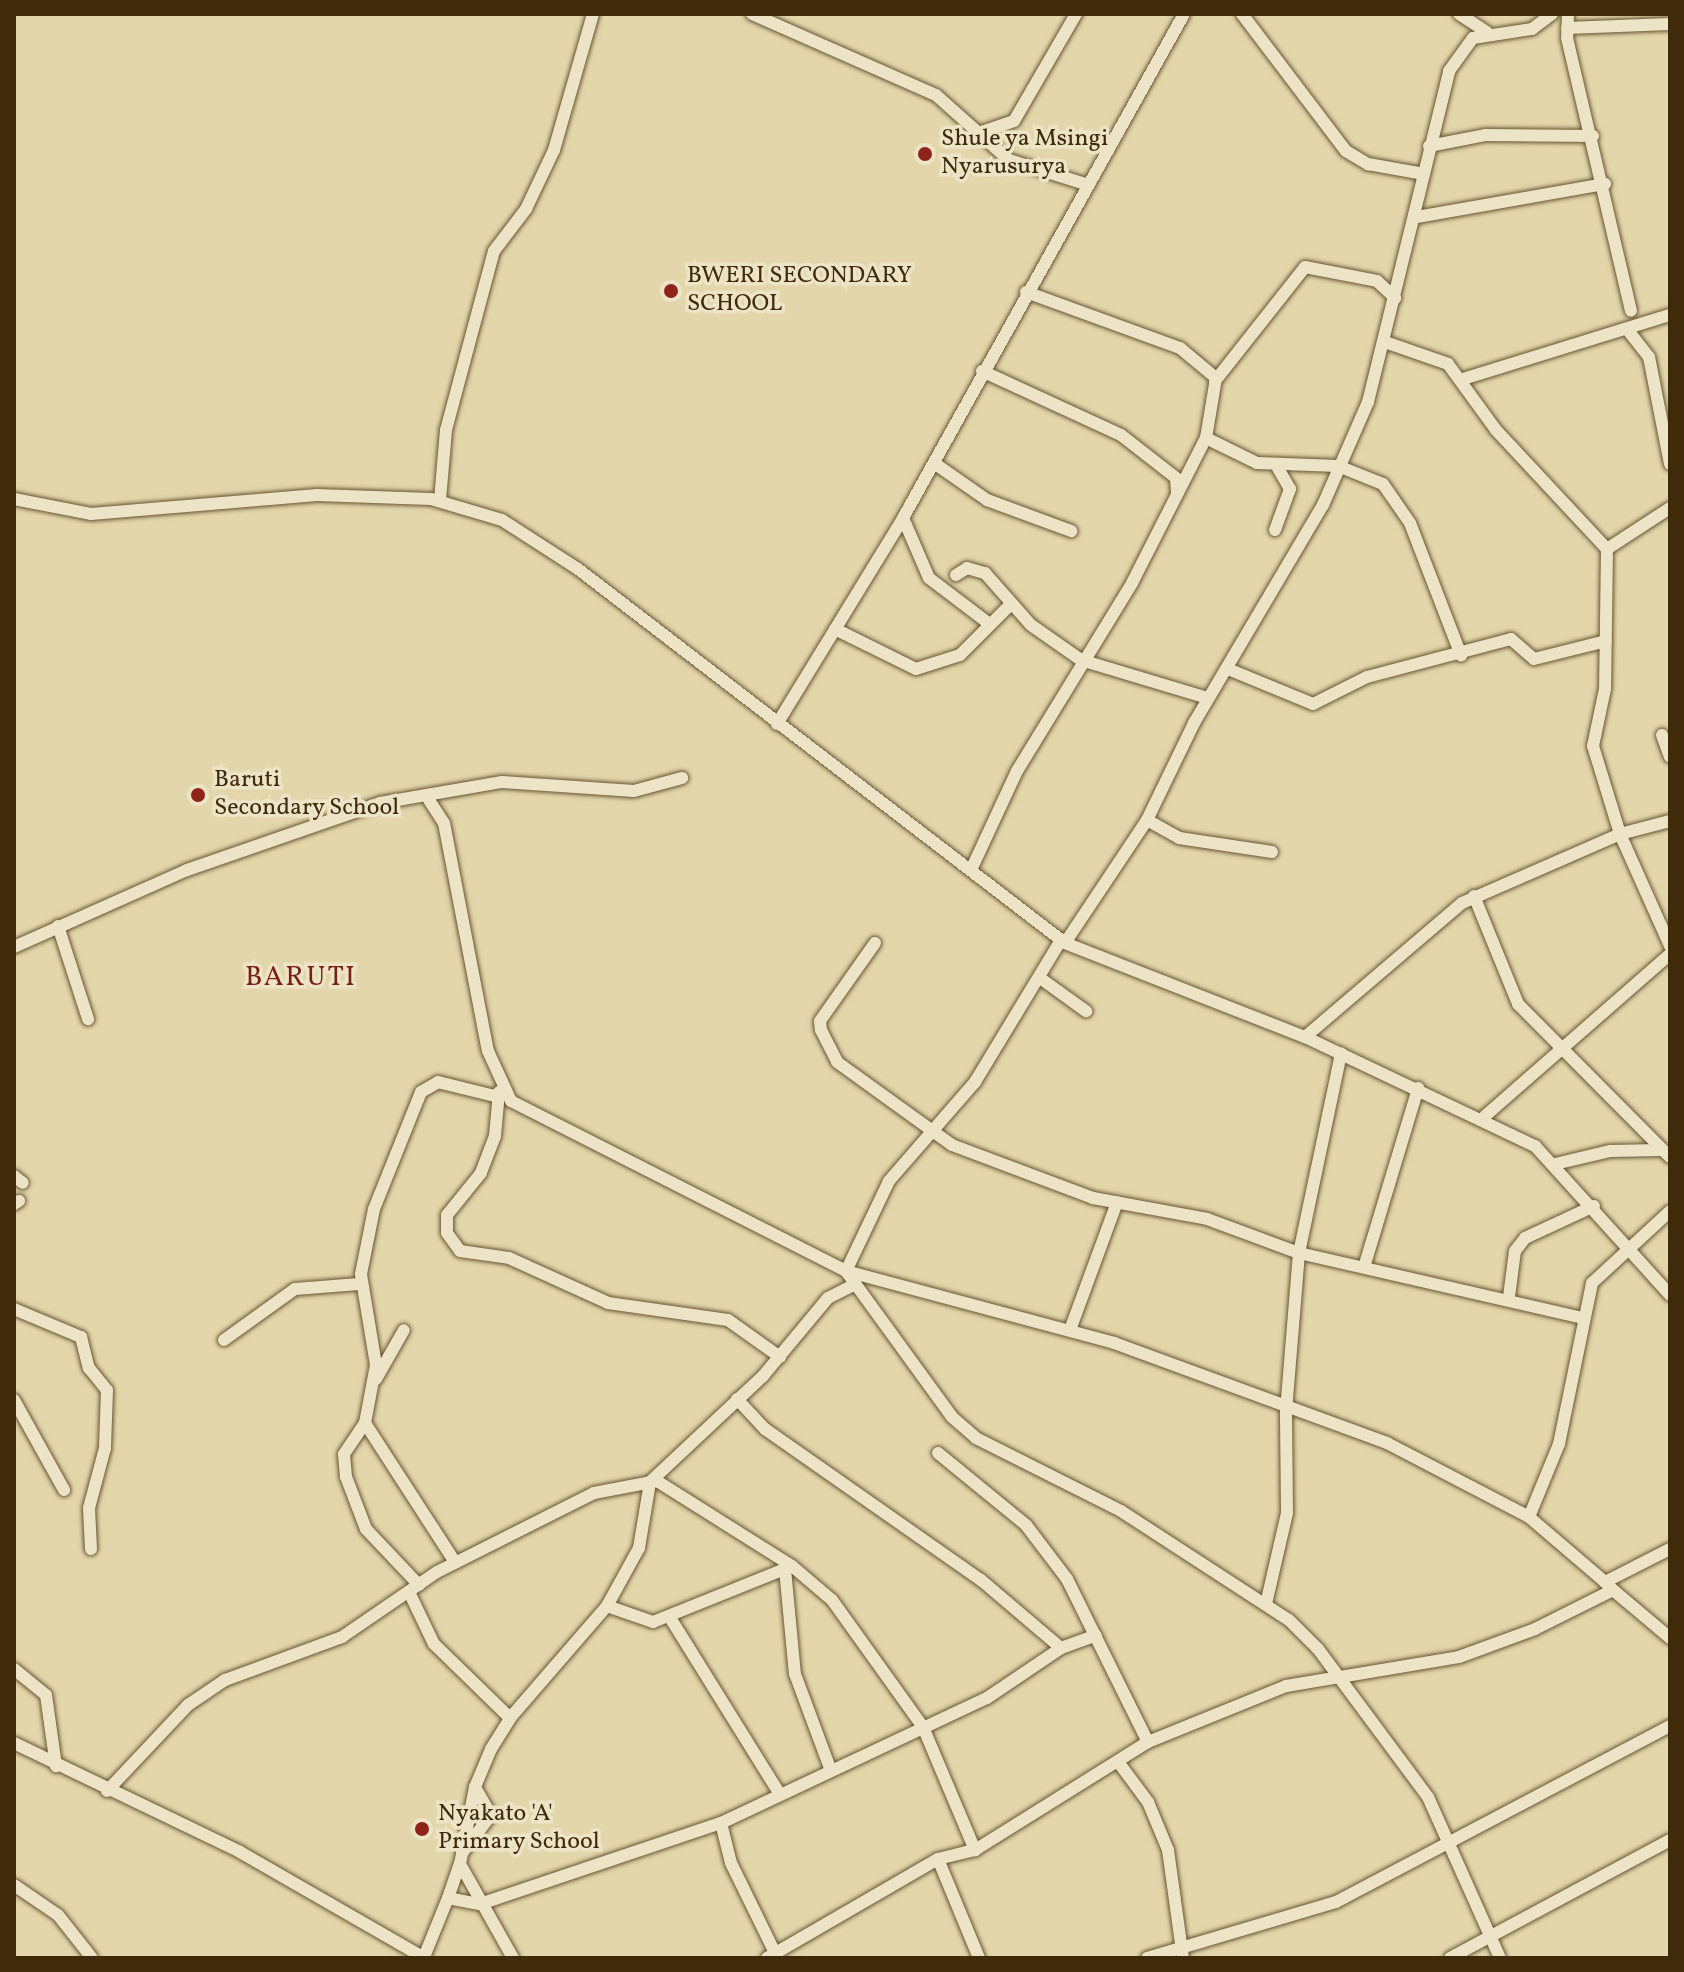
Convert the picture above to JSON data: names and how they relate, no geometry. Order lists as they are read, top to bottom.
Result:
{
  "districts": ["BARUTI"],
  "places": [
    "Shule ya Msingi Nyarusurya",
    "BWERI SECONDARY SCHOOL",
    "Baruti Secondary School",
    "Nyakato 'A' Primary School"
  ]
}
